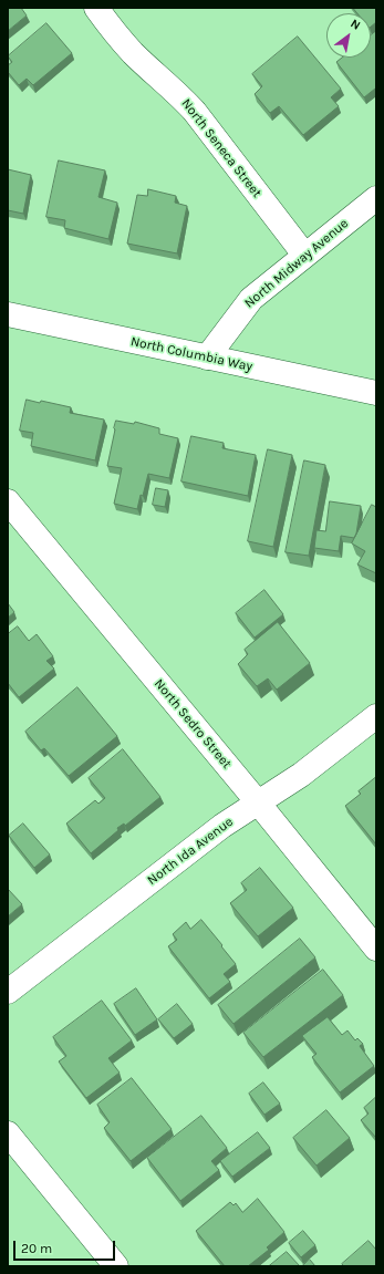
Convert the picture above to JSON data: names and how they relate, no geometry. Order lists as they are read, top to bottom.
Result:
{
  "streets": {
    "street": [
      "North Seneca Street",
      "North Midway Avenue",
      "North Columbia Way",
      "North Sedro Street",
      "North Ida Avenue"
    ]
  },
  "crossings": [
    ["North Seneca Street", "North Midway Avenue"],
    ["North Midway Avenue", "North Columbia Way"],
    ["North Sedro Street", "North Ida Avenue"]
  ],
  "scale_bar": "20 m",
  "north": "top right"
}
